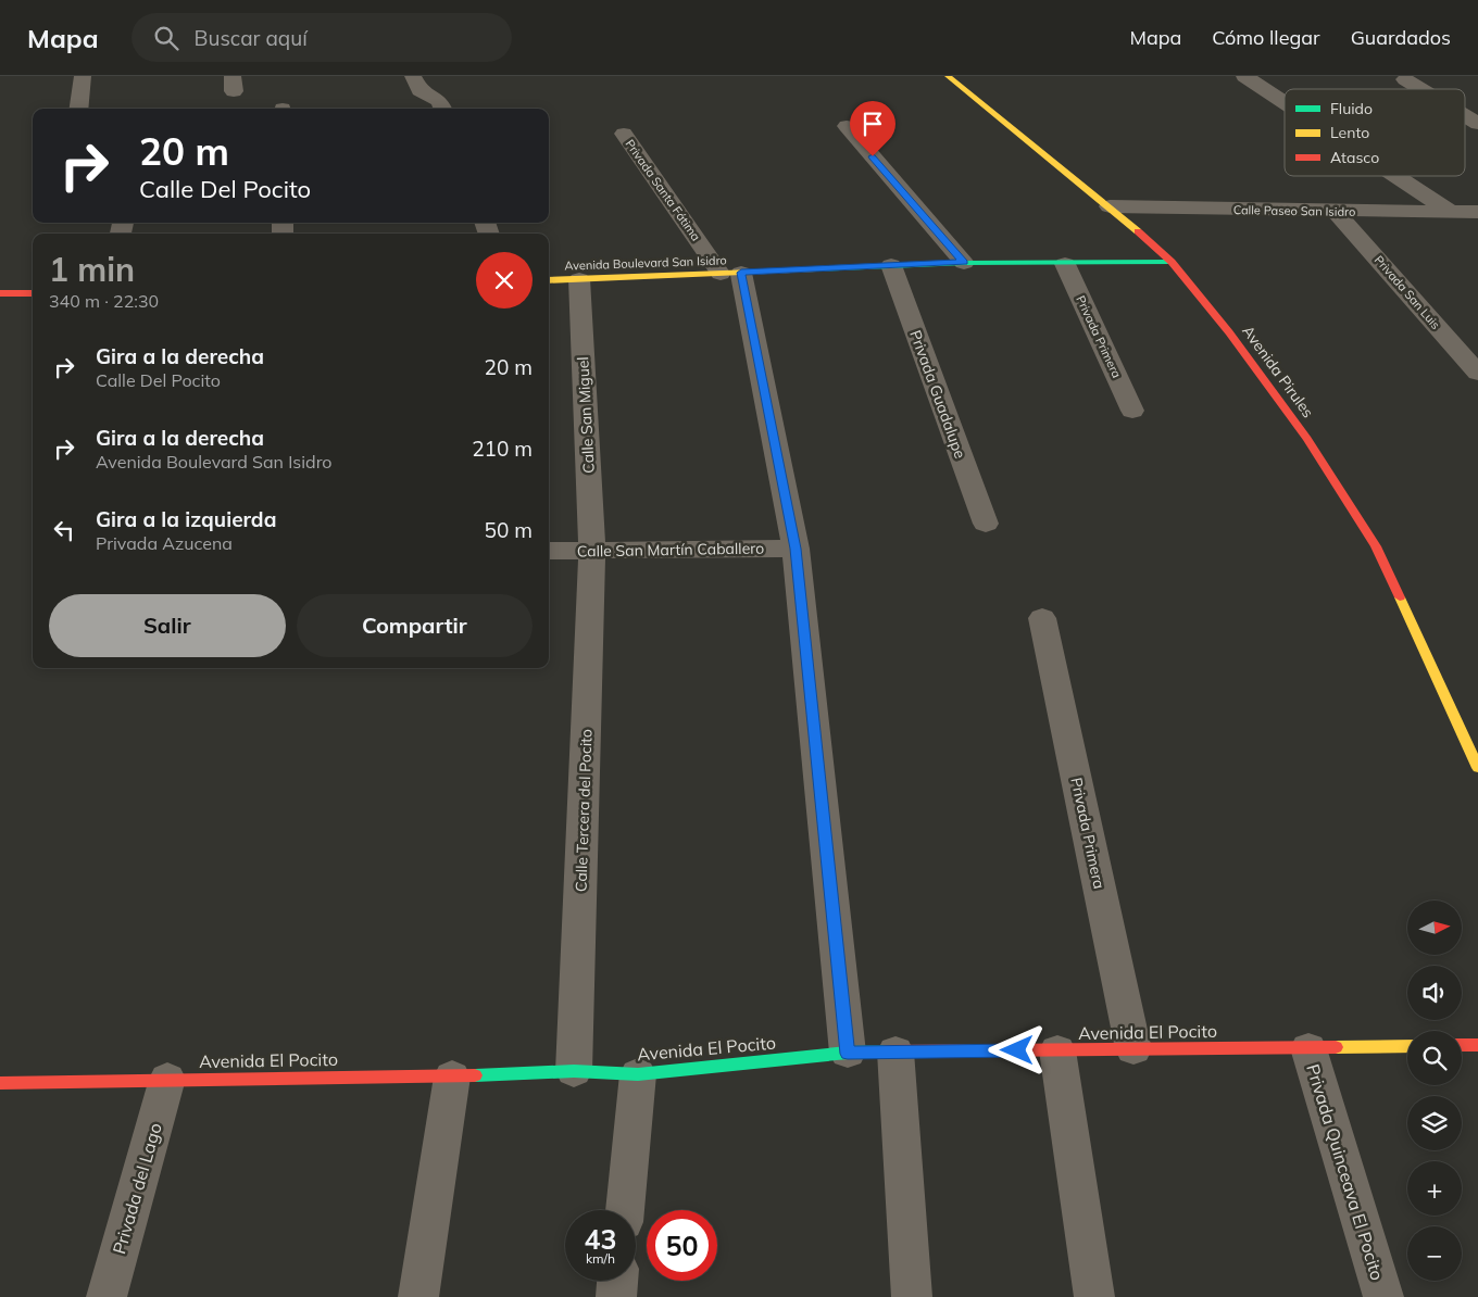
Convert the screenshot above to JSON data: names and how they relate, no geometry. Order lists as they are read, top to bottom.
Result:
{
  "streets": {
    "main road": ["Avenida Boulevard San Isidro", "Avenida Pirules", "Avenida El Pocito"],
    "street": [
      "Privada Santa Fátima",
      "Calle Paseo San Isidro",
      "Privada San Luis",
      "Privada Primera",
      "Privada Guadalupe",
      "Calle San Miguel",
      "Calle San Martín Caballero",
      "Calle Tercera del Pocito",
      "Privada Quinceava El Pocito",
      "Privada del Lago"
    ]
  },
  "crossings": [
    ["Privada Santa Fátima", "Avenida Boulevard San Isidro"],
    ["Calle Paseo San Isidro", "Privada San Luis"],
    ["Calle Paseo San Isidro", "Avenida Pirules"],
    ["Avenida Boulevard San Isidro", "Privada Primera"],
    ["Avenida Boulevard San Isidro", "Avenida Pirules"],
    ["Avenida Boulevard San Isidro", "Privada Guadalupe"],
    ["Avenida Boulevard San Isidro", "Calle San Miguel"],
    ["Privada Primera", "Avenida El Pocito"],
    ["Calle San Miguel", "Calle San Martín Caballero"],
    ["Calle San Miguel", "Calle Tercera del Pocito"],
    ["Calle San Martín Caballero", "Calle Tercera del Pocito"],
    ["Calle Tercera del Pocito", "Avenida El Pocito"],
    ["Avenida El Pocito", "Privada Quinceava El Pocito"],
    ["Avenida El Pocito", "Privada del Lago"]
  ],
  "legend": ["Fluido", "Lento", "Atasco"],
  "north": "right",
  "page": {
    "header": "Mapa",
    "search": "Buscar aquí",
    "nav": ["Mapa", "Cómo llegar", "Guardados"],
    "turn": ["20 m", "Calle Del Pocito"],
    "heading": ["1 min", "340 m · 22:30"],
    "list": [
      {
        "name": "Gira a la derecha",
        "note": "Calle Del Pocito",
        "value": "20 m"
      },
      {
        "name": "Gira a la derecha",
        "note": "Avenida Boulevard San Isidro",
        "value": "210 m"
      },
      {
        "name": "Gira a la izquierda",
        "note": "Privada Azucena",
        "value": "50 m"
      }
    ],
    "buttons": ["Salir", "Compartir"],
    "map_buttons": ["+", "−"],
    "speed": "43 km/h",
    "limit": "50"
  }
}
